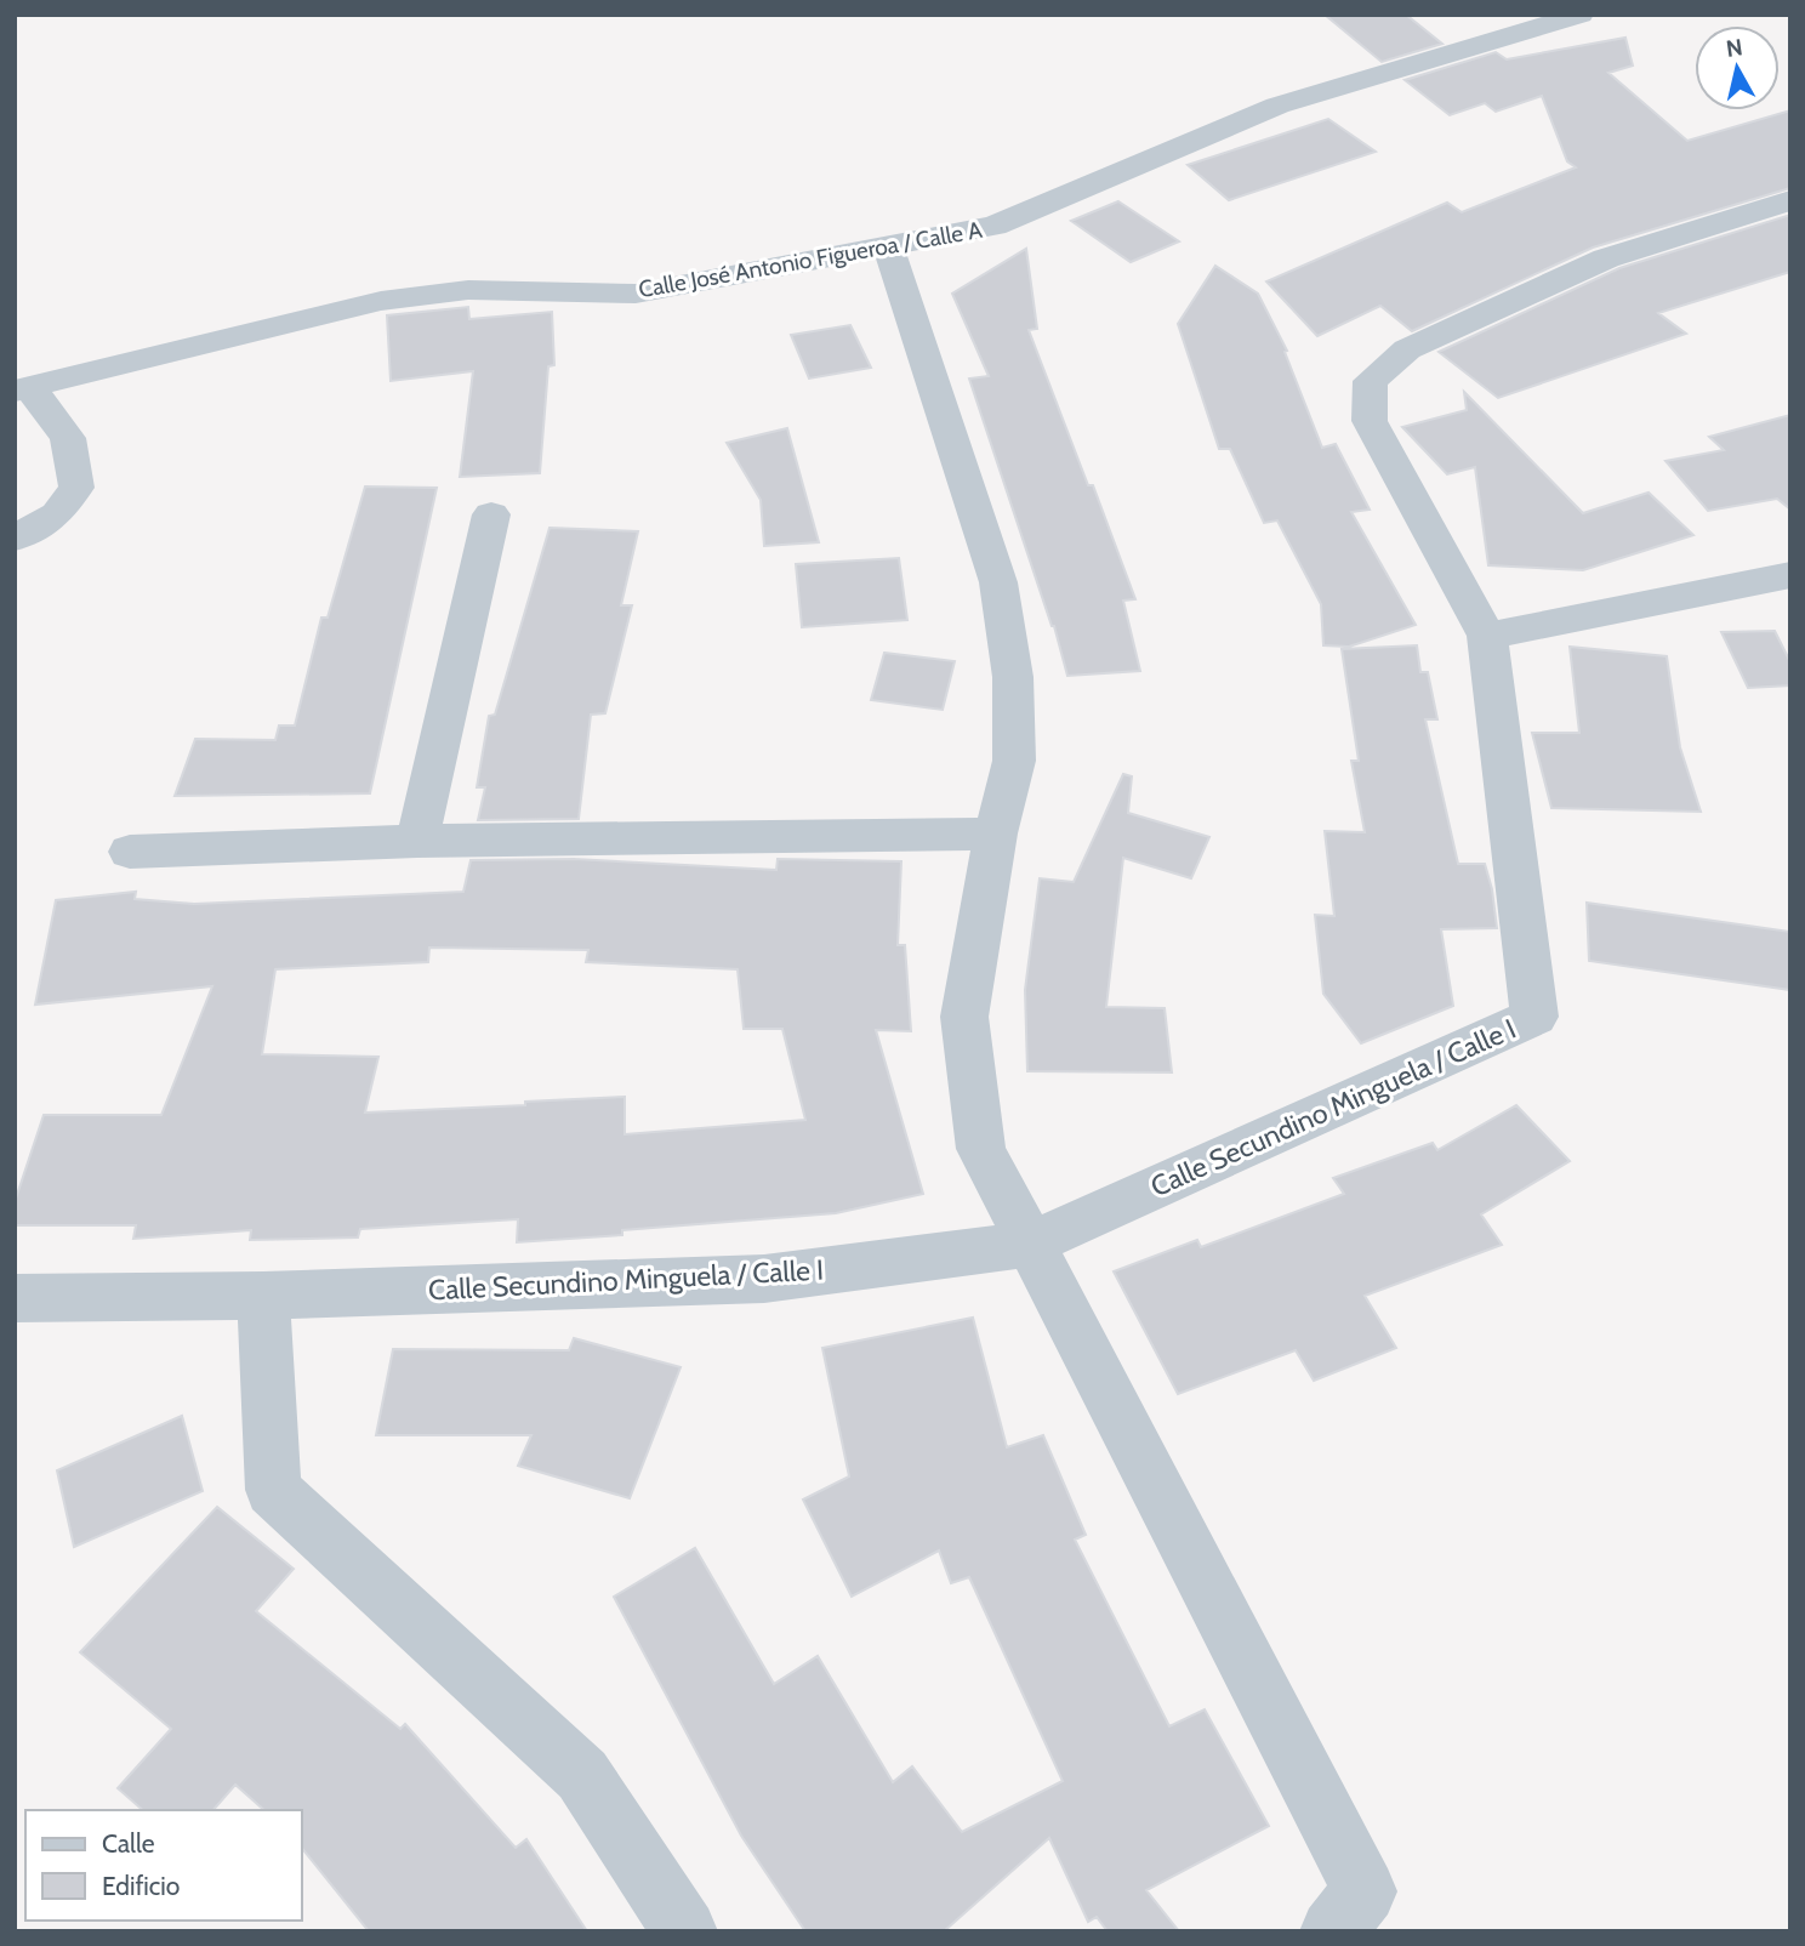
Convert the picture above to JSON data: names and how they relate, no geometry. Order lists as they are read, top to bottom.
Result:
{
  "streets": {
    "street": ["Calle José Antonio Figueroa / Calle A", "Calle Secundino Minguela / Calle I"]
  },
  "legend": ["Calle", "Edificio"],
  "north": "top"
}
